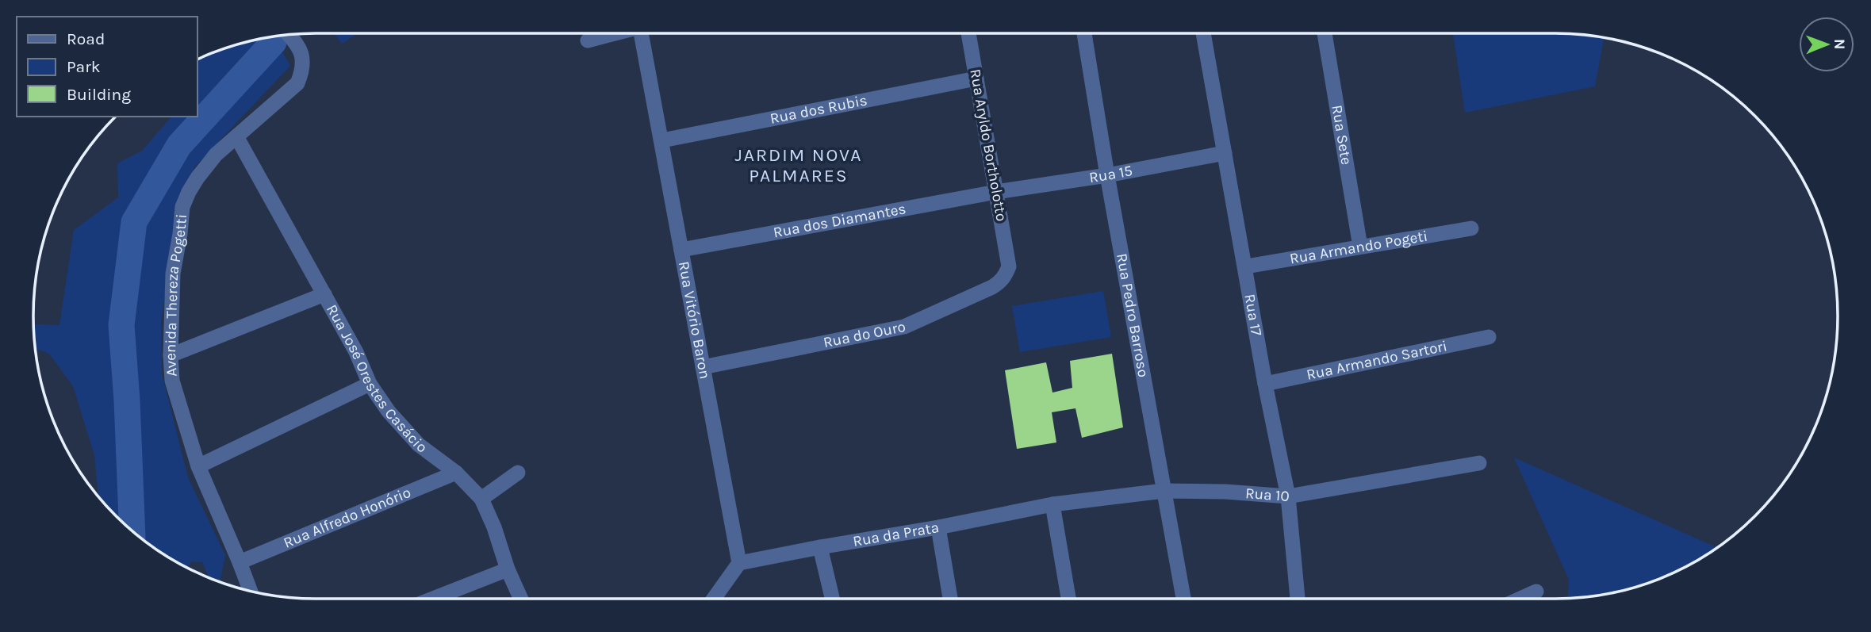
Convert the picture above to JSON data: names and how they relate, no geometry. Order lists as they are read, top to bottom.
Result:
{
  "streets": {
    "street": [
      "Rua dos Rubis",
      "Rua Sete",
      "Rua Aryldo Bortholotto",
      "Rua 15",
      "Rua dos Diamantes",
      "Rua Armando Pogeti",
      "Avenida Thereza Pogetti",
      "Rua 17",
      "Rua Pedro Barroso",
      "Rua Vitório Baron",
      "Rua do Ouro",
      "Rua Armando Sartori",
      "Rua José Orestes Casácio",
      "Rua 10",
      "Rua Alfredo Honório",
      "Rua da Prata"
    ]
  },
  "crossings": [
    ["Rua dos Rubis", "Rua Aryldo Bortholotto"],
    ["Rua dos Rubis", "Rua Vitório Baron"],
    ["Rua Sete", "Rua Armando Pogeti"],
    ["Rua Aryldo Bortholotto", "Rua 15"],
    ["Rua Aryldo Bortholotto", "Rua dos Diamantes"],
    ["Rua Aryldo Bortholotto", "Rua do Ouro"],
    ["Rua 15", "Rua dos Diamantes"],
    ["Rua 15", "Rua 17"],
    ["Rua 15", "Rua Pedro Barroso"],
    ["Rua dos Diamantes", "Rua Vitório Baron"],
    ["Rua Armando Pogeti", "Rua 17"],
    ["Avenida Thereza Pogetti", "Rua José Orestes Casácio"],
    ["Avenida Thereza Pogetti", "Rua Alfredo Honório"],
    ["Rua 17", "Rua Armando Sartori"],
    ["Rua 17", "Rua 10"],
    ["Rua Pedro Barroso", "Rua 10"],
    ["Rua Vitório Baron", "Rua do Ouro"],
    ["Rua Vitório Baron", "Rua da Prata"],
    ["Rua José Orestes Casácio", "Rua Alfredo Honório"],
    ["Rua 10", "Rua da Prata"]
  ],
  "districts": ["JARDIM NOVA PALMARES"],
  "legend": ["Road", "Park", "Building"],
  "north": "right"
}
